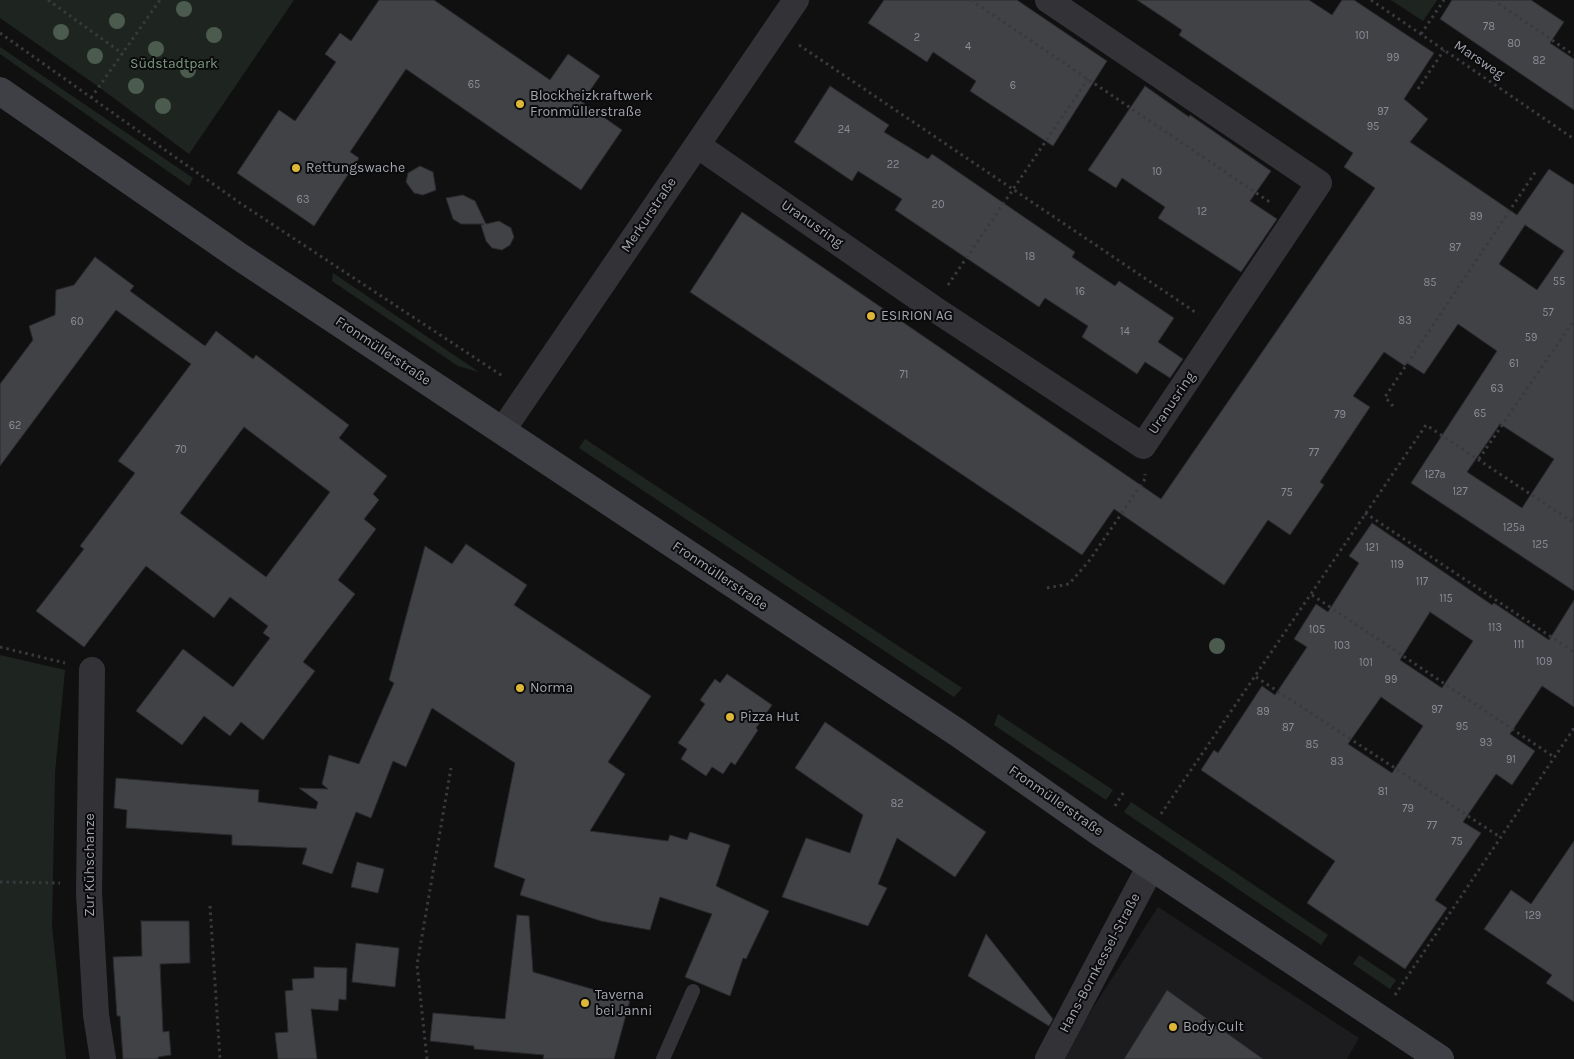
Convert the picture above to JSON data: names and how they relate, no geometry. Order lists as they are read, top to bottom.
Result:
{
  "streets": {
    "main road": ["Fronmüllerstraße"],
    "street": [
      "Merkurstraße",
      "Uranusring",
      "Zur Kühschanze",
      "Hans-Bornkessel-Straße"
    ],
    "path": ["Marsweg"]
  },
  "crossings": [
    ["Merkurstraße", "Uranusring"],
    ["Merkurstraße", "Fronmüllerstraße"],
    ["Fronmüllerstraße", "Hans-Bornkessel-Straße"]
  ],
  "parks": ["Südstadtpark"],
  "places": [
    "Blockheizkraftwerk Fronmüllerstraße",
    "Rettungswache",
    "ESIRION AG",
    "Norma",
    "Pizza Hut",
    "Taverna bei Janni",
    "Body Cult"
  ],
  "house_numbers": [
    "78",
    "101",
    "2",
    "80",
    "4",
    "99",
    "82",
    "65",
    "6",
    "97",
    "95",
    "24",
    "22",
    "10",
    "63",
    "20",
    "12",
    "89",
    "87",
    "18",
    "55",
    "85",
    "16",
    "57",
    "83",
    "60",
    "14",
    "59",
    "61",
    "71",
    "63",
    "65",
    "79",
    "62",
    "70",
    "77",
    "127a",
    "127",
    "75",
    "125a",
    "125",
    "121",
    "119",
    "117",
    "115",
    "113",
    "105",
    "111",
    "103",
    "109",
    "101",
    "99",
    "97",
    "89",
    "95",
    "87",
    "93",
    "85",
    "91",
    "83",
    "81",
    "82",
    "79",
    "77",
    "75",
    "129"
  ]
}
